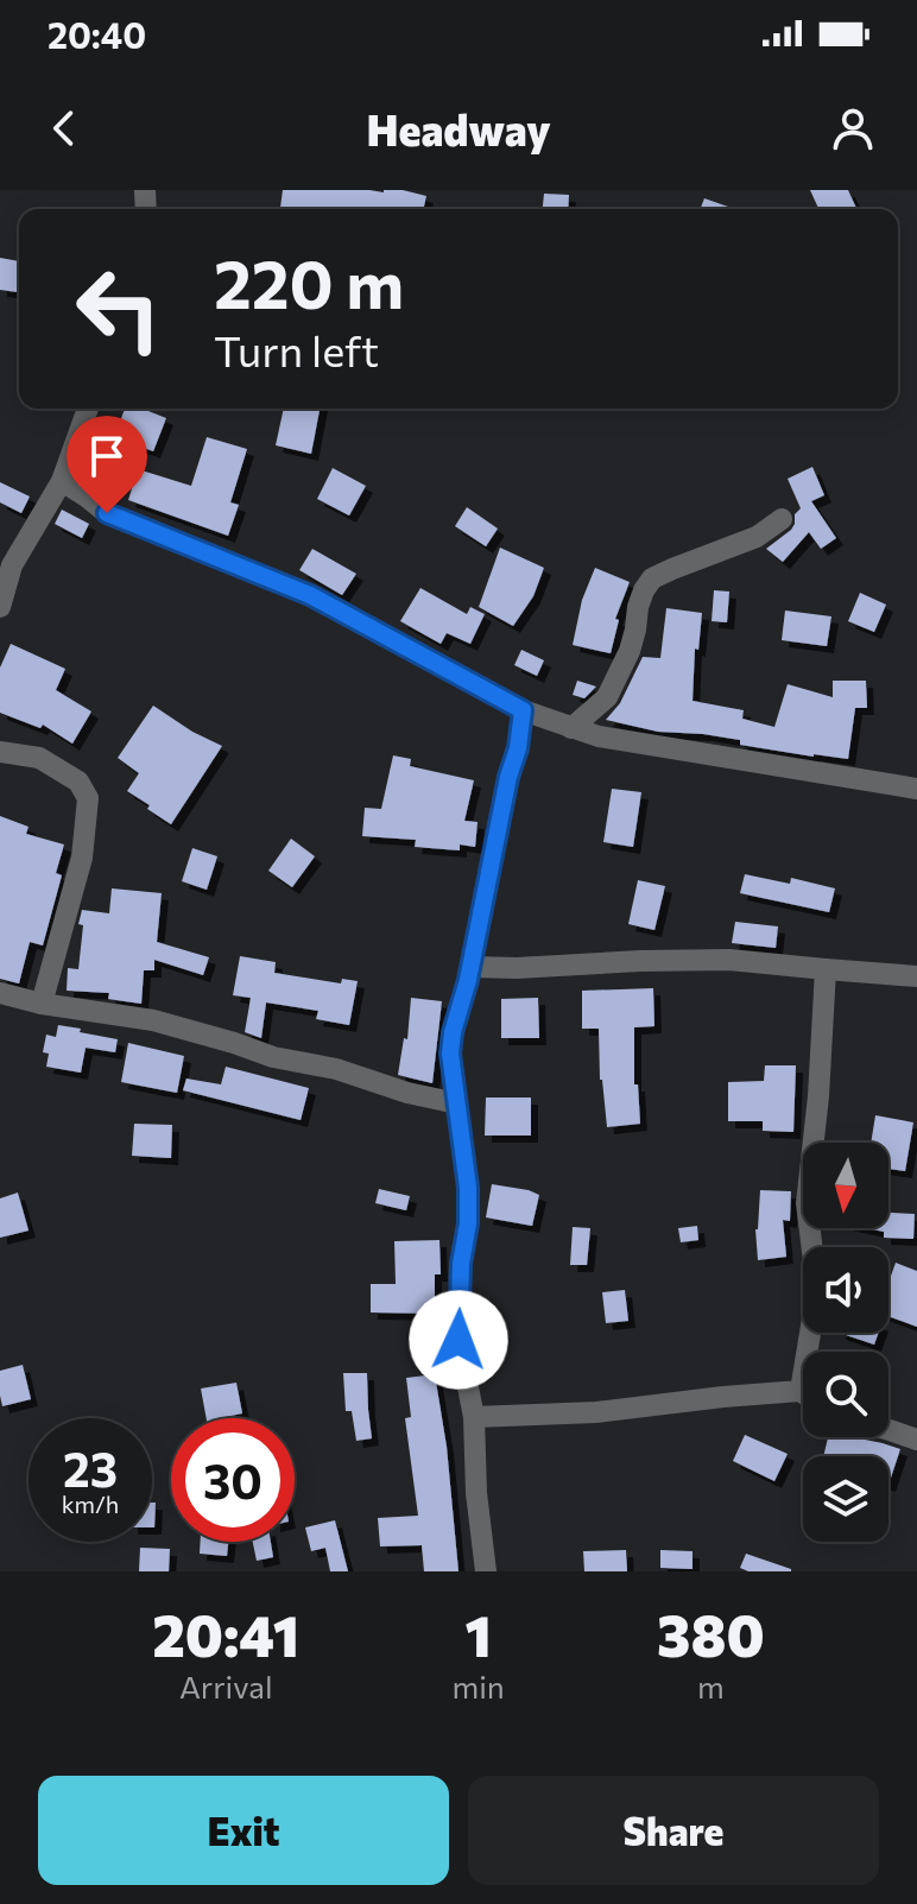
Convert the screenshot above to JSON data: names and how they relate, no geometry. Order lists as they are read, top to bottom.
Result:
{
  "north": "bottom",
  "page": {
    "status": "20:40",
    "header": "Headway",
    "turn": ["220 m", "Turn left"],
    "speed": "23 km/h",
    "limit": "30",
    "eta": [
      "20:41",
      "Arrival",
      "1",
      "min",
      "380",
      "m"
    ],
    "buttons": ["Exit", "Share"]
  }
}
